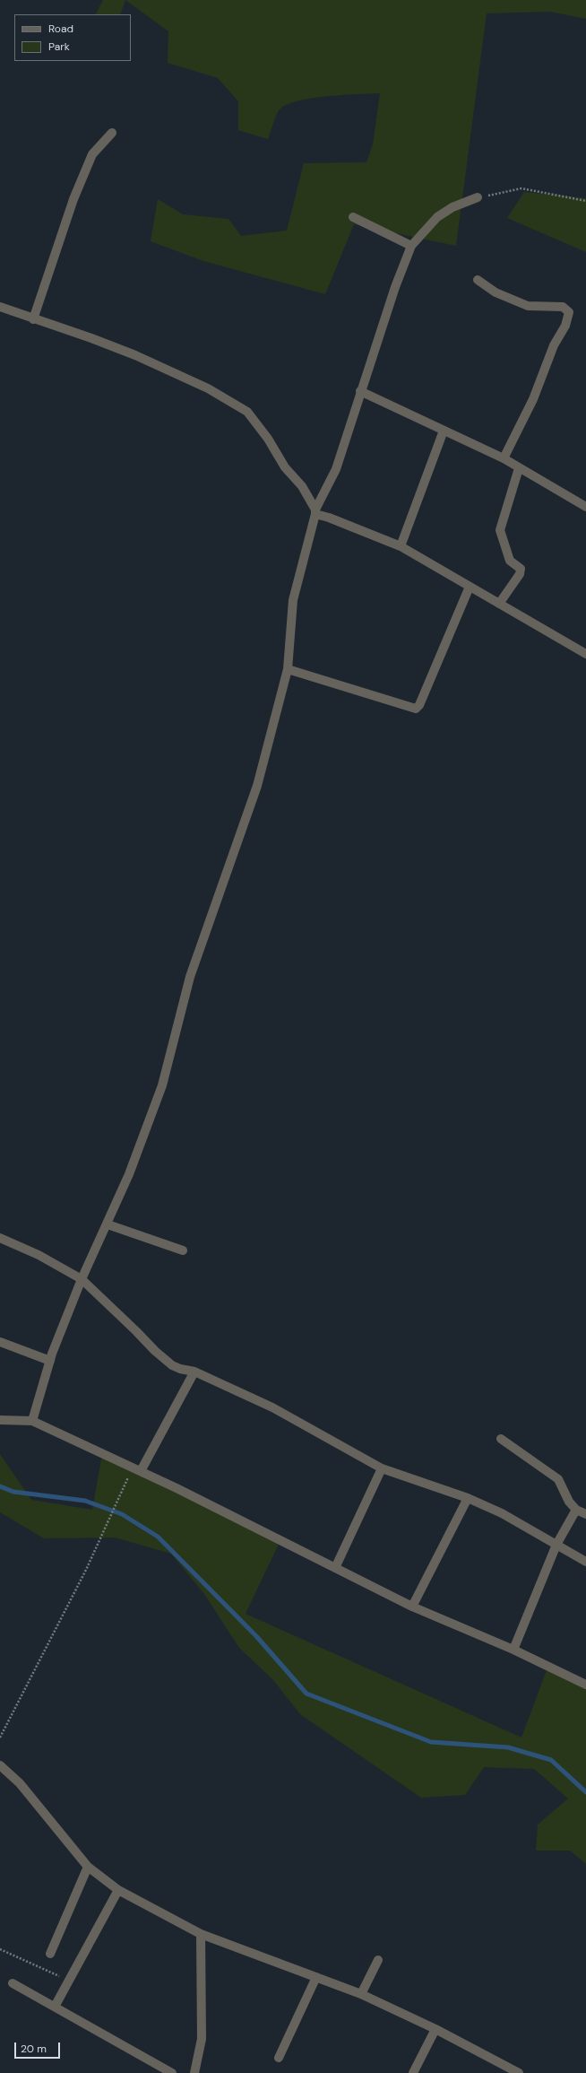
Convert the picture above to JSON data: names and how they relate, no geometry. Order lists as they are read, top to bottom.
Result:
{
  "legend": ["Road", "Park"],
  "scale_bar": "20 m"
}
